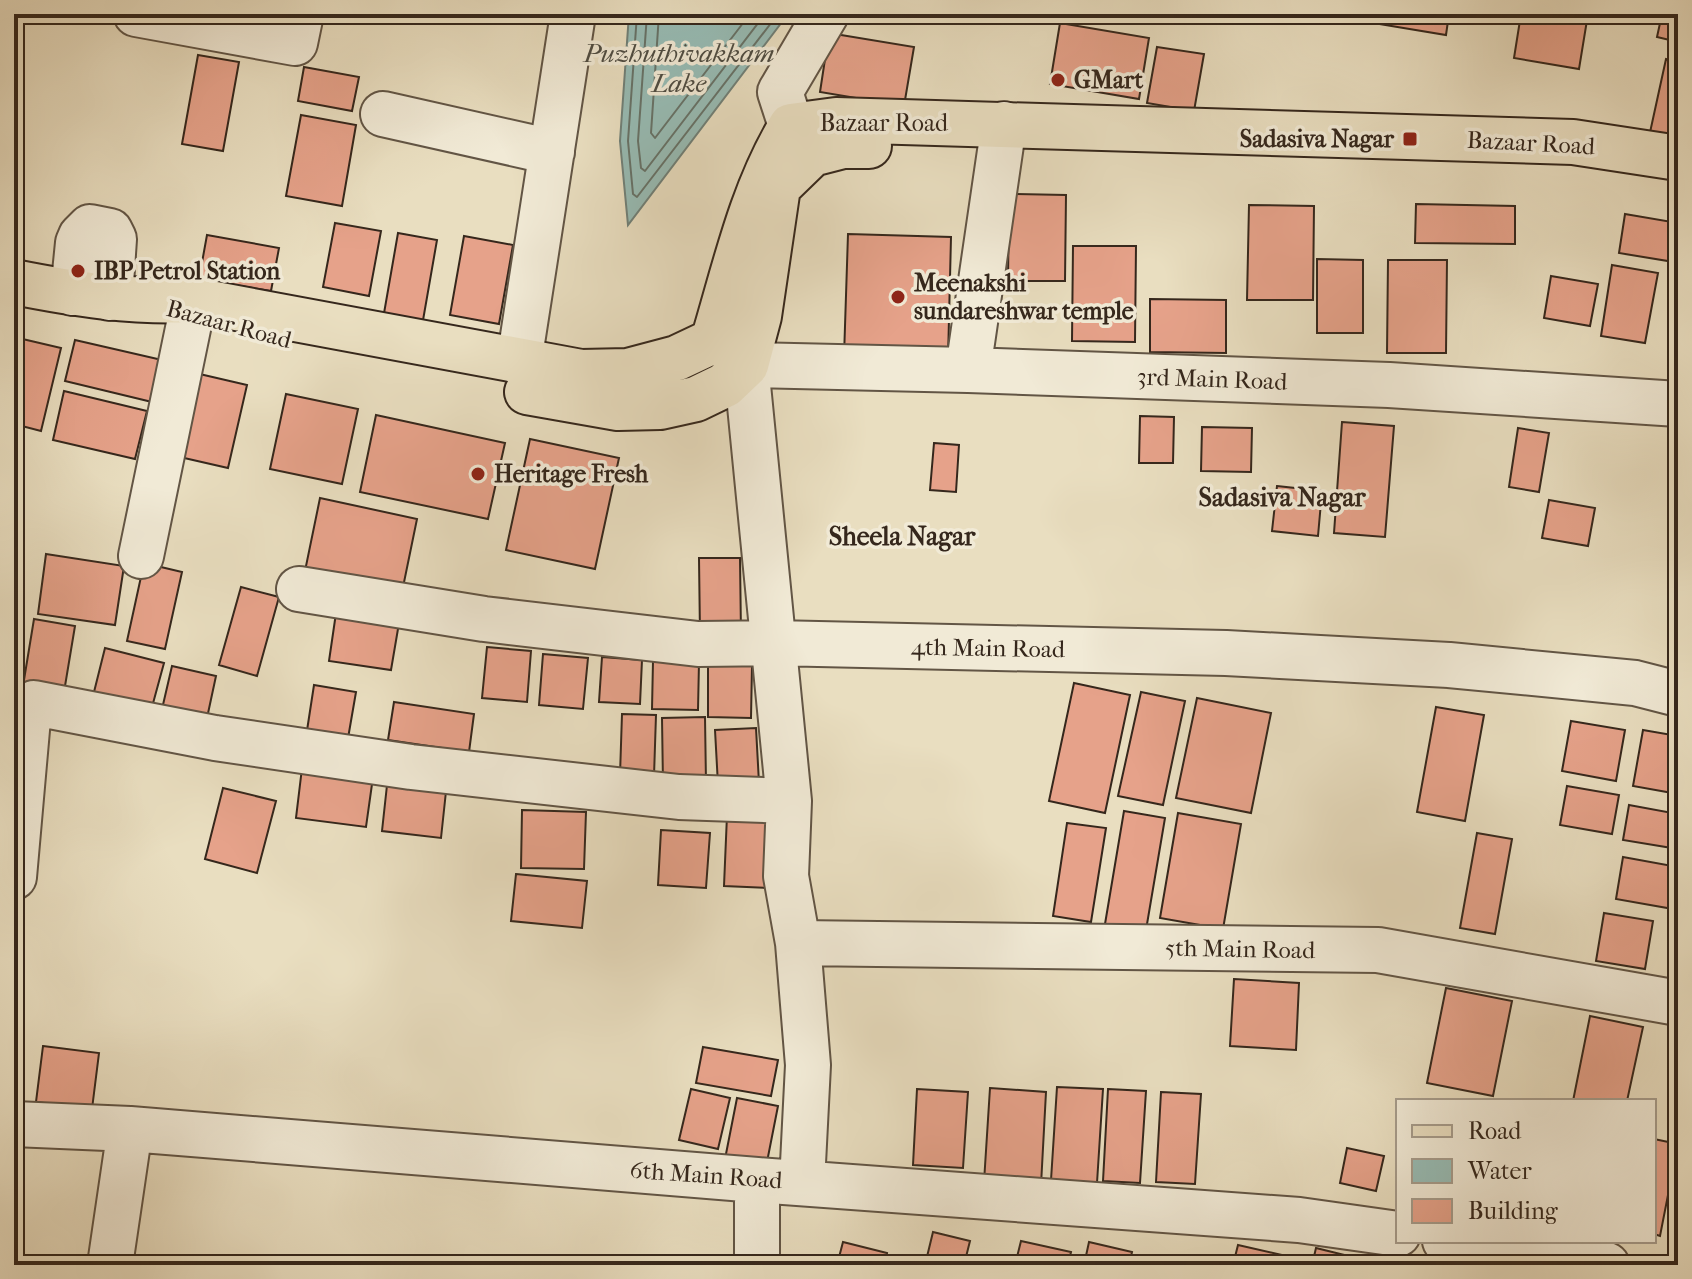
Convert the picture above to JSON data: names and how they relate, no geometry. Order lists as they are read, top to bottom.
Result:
{
  "streets": {
    "main road": ["Bazaar Road"],
    "street": [
      "3rd Main Road",
      "4th Main Road",
      "5th Main Road",
      "6th Main Road"
    ]
  },
  "crossings": [
    ["Bazaar Road", "3rd Main Road"]
  ],
  "districts": ["Sadasiva Nagar", "Sheela Nagar"],
  "water": ["Puzhuthivakkam Lake"],
  "places": {
    "other": [
      "GMart",
      "IBP Petrol Station",
      "Meenakshi sundareshwar temple",
      "Heritage Fresh"
    ],
    "transit": ["Sadasiva Nagar"]
  },
  "legend": ["Road", "Water", "Building"]
}
